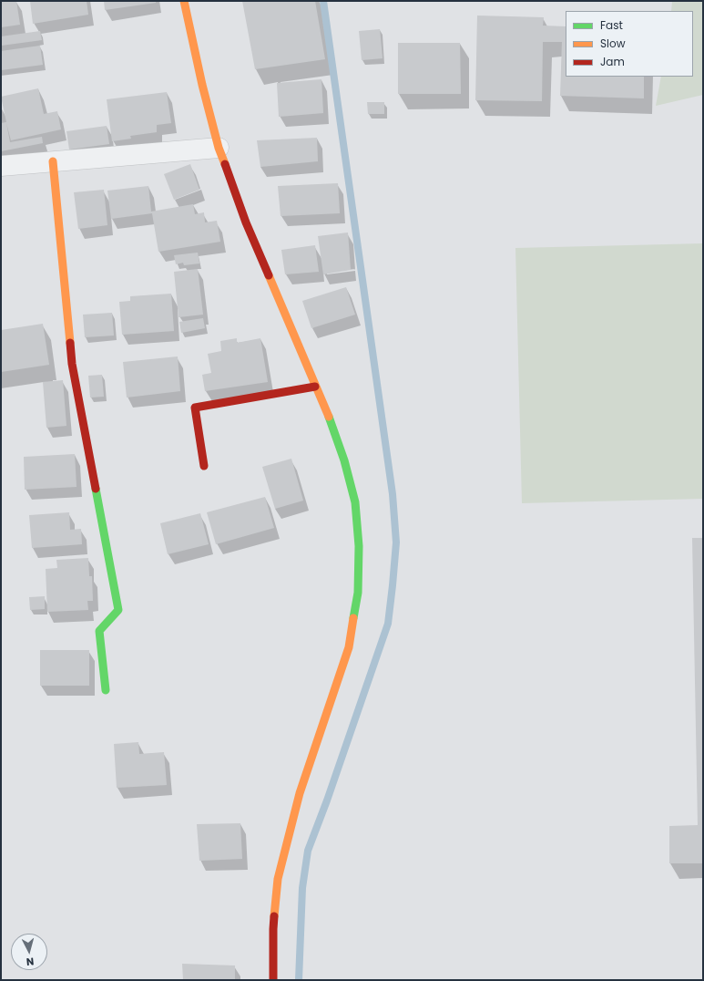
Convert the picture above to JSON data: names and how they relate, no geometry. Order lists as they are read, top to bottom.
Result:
{
  "legend": ["Fast", "Slow", "Jam"],
  "north": "bottom"
}
